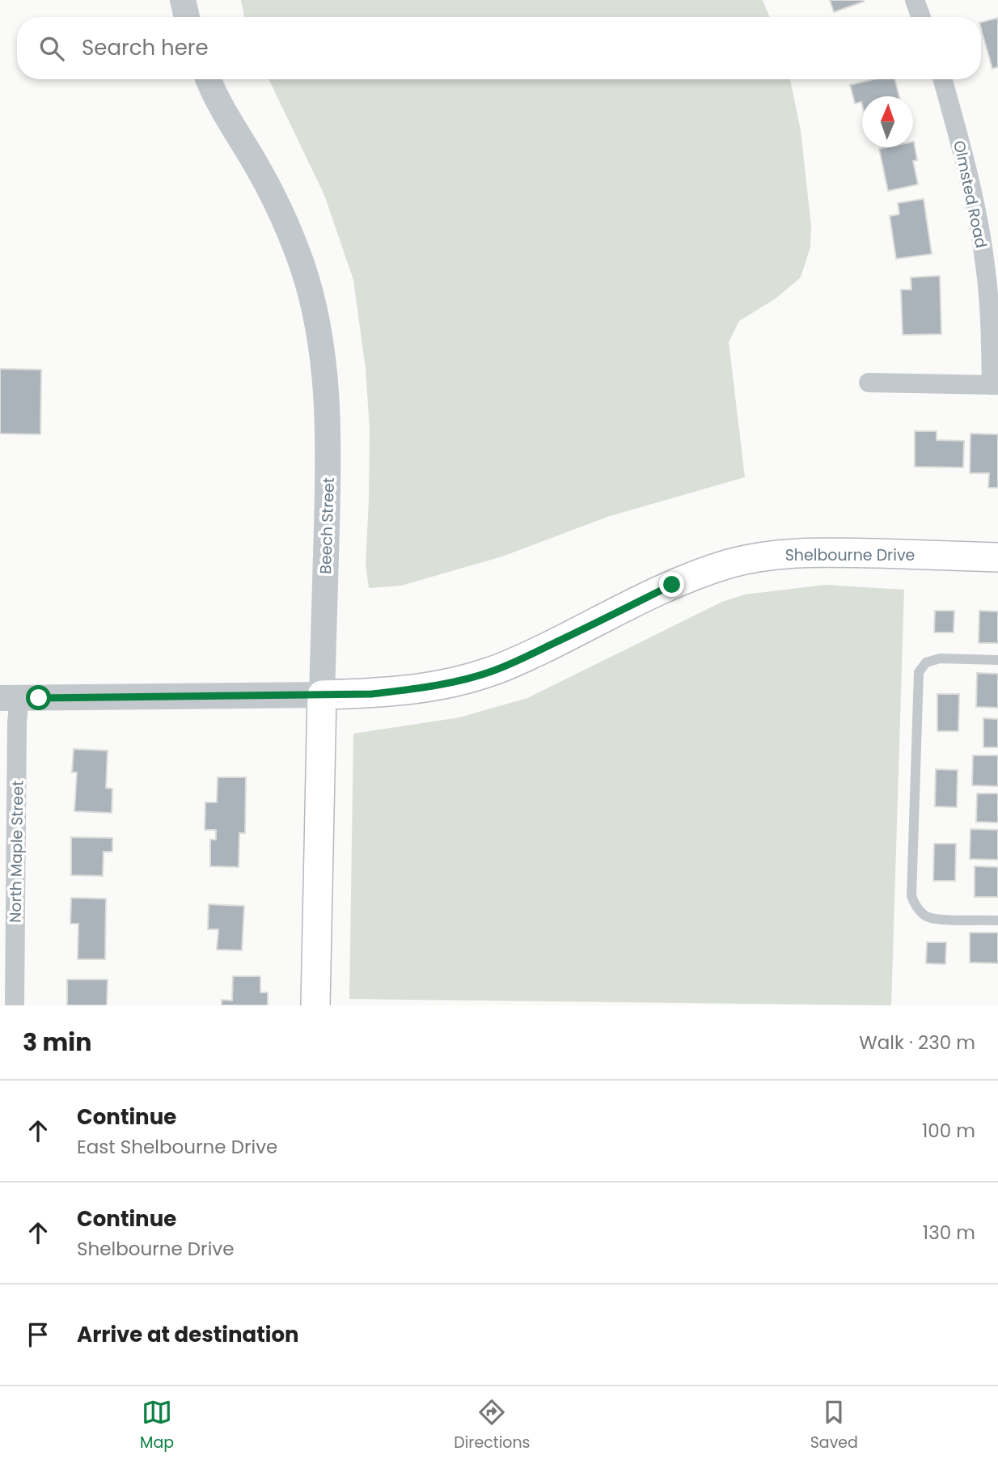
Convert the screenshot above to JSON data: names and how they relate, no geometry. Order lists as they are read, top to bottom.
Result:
{
  "streets": {
    "main road": ["Beech Street", "Shelbourne Drive"],
    "street": ["Olmsted Road", "North Maple Street"]
  },
  "crossings": [
    ["Beech Street", "Shelbourne Drive"]
  ],
  "north": "top",
  "page": {
    "search": "Search here",
    "heading": ["3 min", "Walk · 230 m"],
    "list": [
      ["Continue", "East Shelbourne Drive", "100 m"],
      ["Continue", "Shelbourne Drive", "130 m"],
      "Arrive at destination"
    ],
    "nav": ["Map", "Directions", "Saved"]
  }
}
